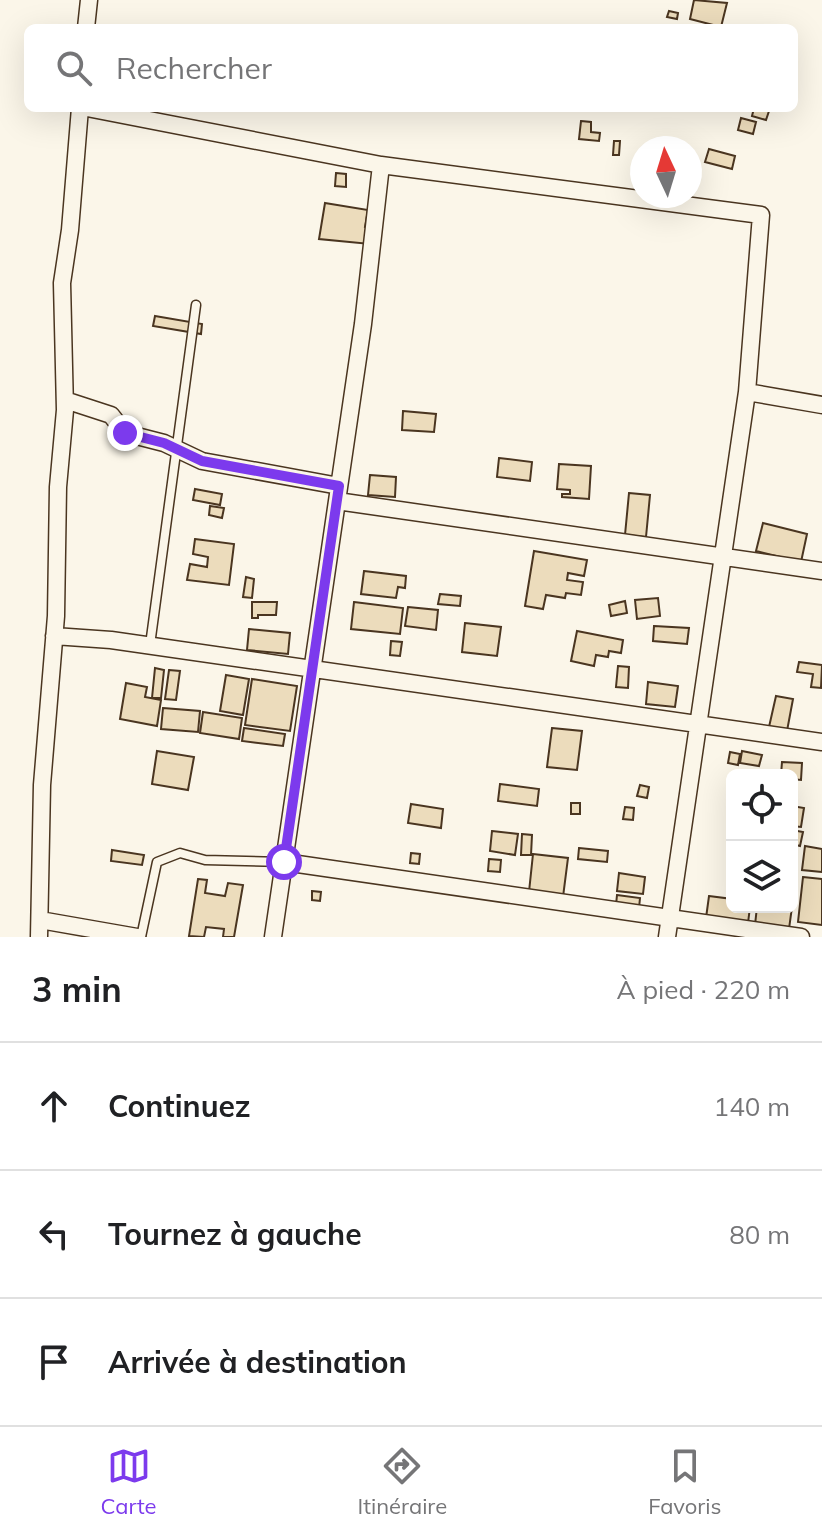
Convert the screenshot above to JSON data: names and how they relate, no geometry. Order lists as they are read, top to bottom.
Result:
{
  "north": "top",
  "page": {
    "search": "Rechercher",
    "heading": ["3 min", "À pied · 220 m"],
    "list": [
      ["Continuez", "140 m"],
      ["Tournez à gauche", "80 m"],
      "Arrivée à destination"
    ],
    "nav": ["Carte", "Itinéraire", "Favoris"]
  }
}
